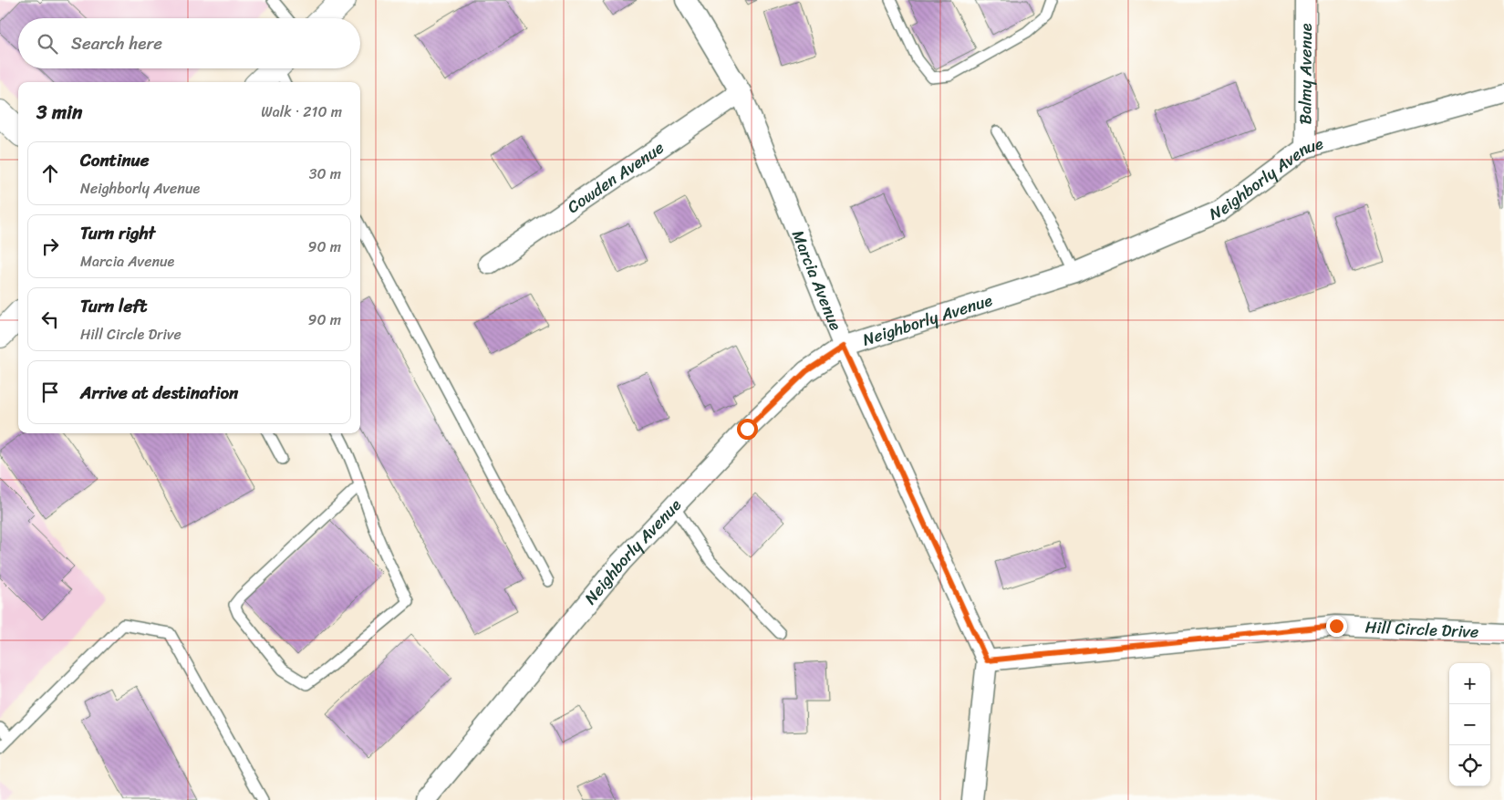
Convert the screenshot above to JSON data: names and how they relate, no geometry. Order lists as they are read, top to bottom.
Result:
{
  "streets": {
    "street": [
      "Balmy Avenue",
      "Cowden Avenue",
      "Neighborly Avenue",
      "Marcia Avenue",
      "Hill Circle Drive"
    ]
  },
  "crossings": [
    ["Balmy Avenue", "Neighborly Avenue"],
    ["Cowden Avenue", "Marcia Avenue"],
    ["Neighborly Avenue", "Marcia Avenue"],
    ["Marcia Avenue", "Hill Circle Drive"]
  ],
  "page": {
    "search": "Search here",
    "heading": ["3 min", "Walk · 210 m"],
    "list": [
      ["Continue", "Neighborly Avenue", "30 m"],
      ["Turn right", "Marcia Avenue", "90 m"],
      ["Turn left", "Hill Circle Drive", "90 m"],
      "Arrive at destination"
    ],
    "map_buttons": ["+", "−"]
  }
}
